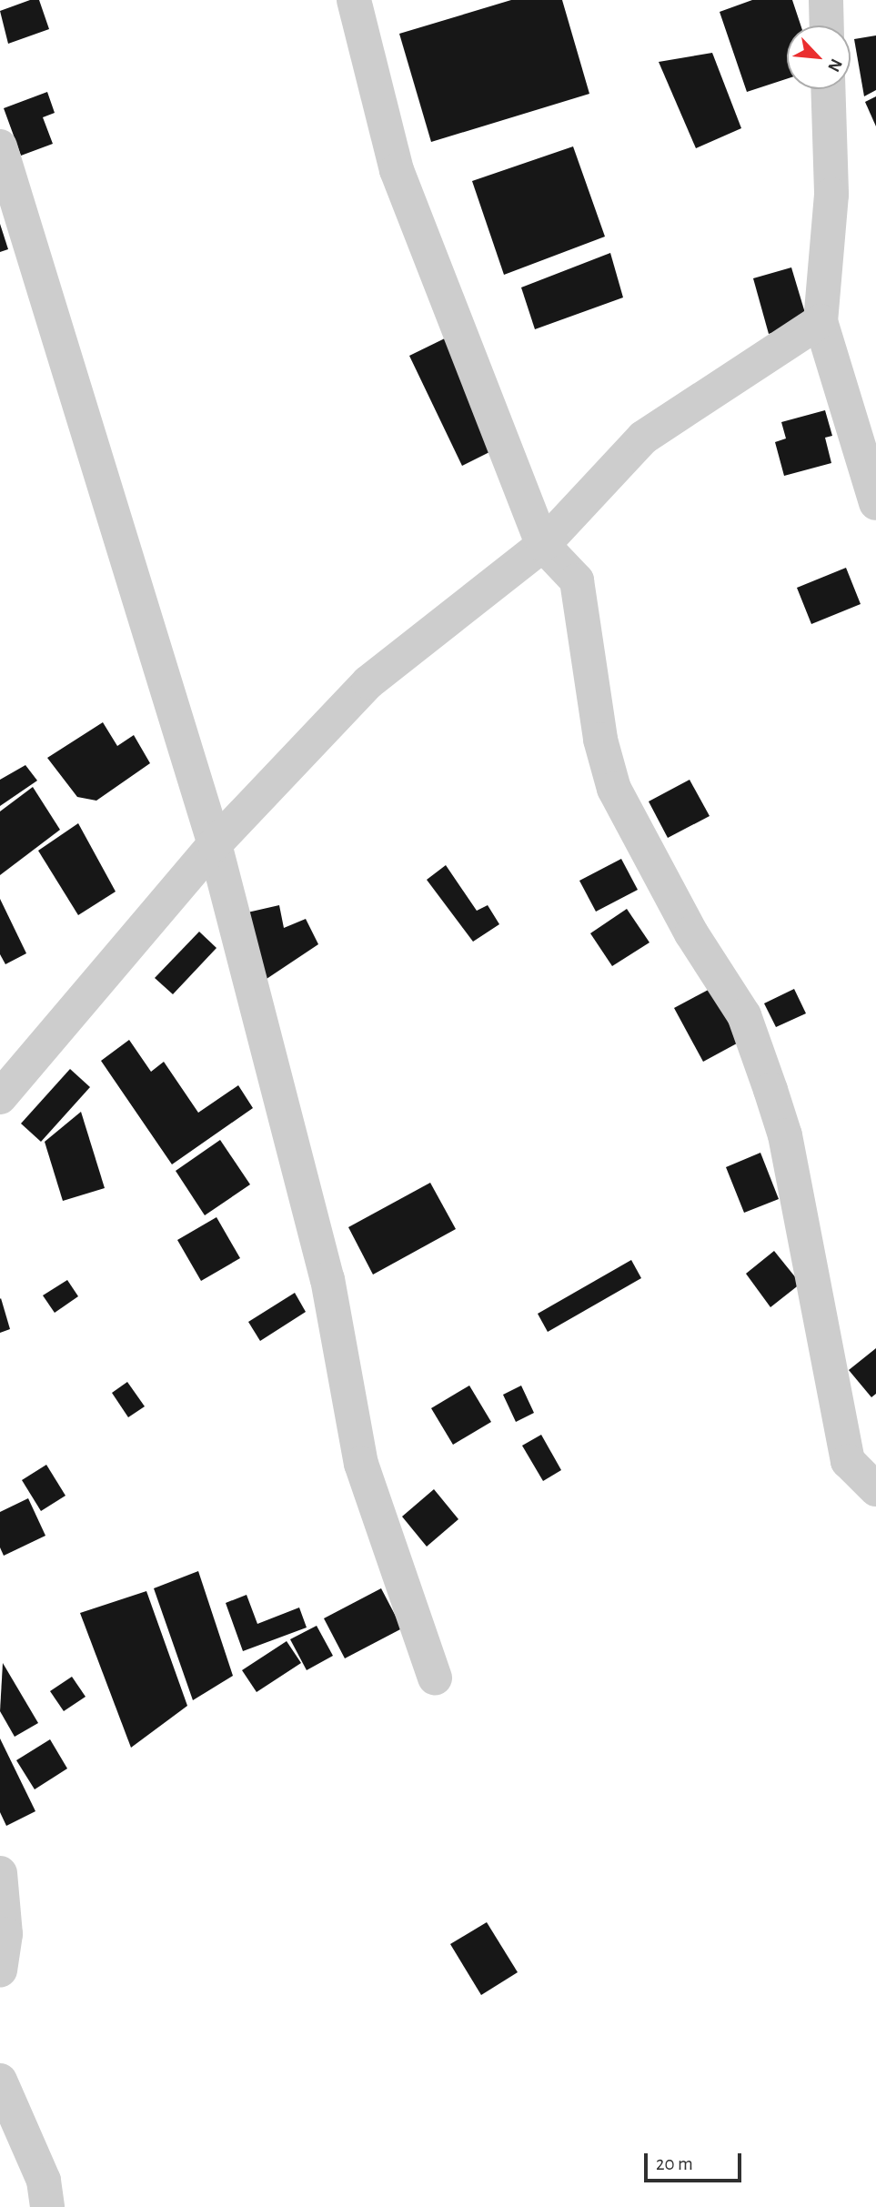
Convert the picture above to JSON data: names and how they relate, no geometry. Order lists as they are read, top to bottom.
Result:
{
  "scale_bar": "20 m",
  "north": "bottom right"
}
